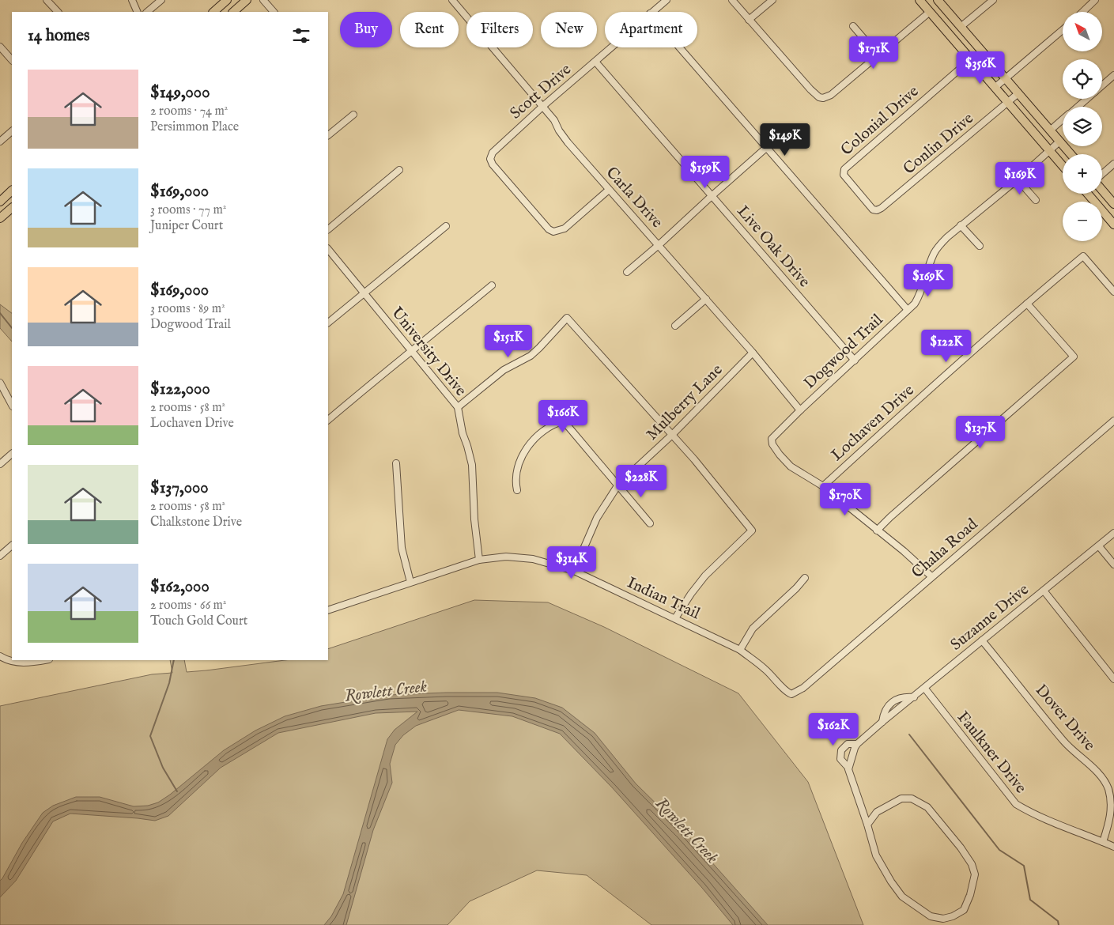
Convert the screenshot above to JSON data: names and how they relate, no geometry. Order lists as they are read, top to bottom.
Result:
{
  "streets": {
    "street": [
      "Scott Drive",
      "Colonial Drive",
      "Conlin Drive",
      "Carla Drive",
      "Live Oak Drive",
      "University Drive",
      "Dogwood Trail",
      "Mulberry Lane",
      "Lochaven Drive",
      "Chaha Road",
      "Indian Trail",
      "Suzanne Drive",
      "Dover Drive",
      "Faulkner Drive"
    ]
  },
  "crossings": [
    ["Scott Drive", "Carla Drive"],
    ["Scott Drive", "Live Oak Drive"],
    ["Colonial Drive", "Conlin Drive"],
    ["Carla Drive", "Dogwood Trail"],
    ["Carla Drive", "Mulberry Lane"],
    ["Live Oak Drive", "Dogwood Trail"],
    ["University Drive", "Indian Trail"],
    ["Dogwood Trail", "Lochaven Drive"],
    ["Mulberry Lane", "Indian Trail"],
    ["Chaha Road", "Indian Trail"],
    ["Suzanne Drive", "Dover Drive"],
    ["Suzanne Drive", "Faulkner Drive"],
    ["Dover Drive", "Faulkner Drive"]
  ],
  "water": ["Rowlett Creek"],
  "north": "top left",
  "page": {
    "map_buttons": ["+", "−"],
    "chip": [
      "Buy",
      "Rent",
      "Filters",
      "New",
      "Apartment"
    ],
    "heading": "14 homes",
    "price": [
      "$171K",
      "$356K",
      "$149K",
      "$159K",
      "$169K",
      "$169K",
      "$151K",
      "$122K",
      "$166K",
      "$137K",
      "$228K",
      "$170K",
      "$314K",
      "$162K"
    ],
    "list": [
      {
        "name": "$149,000",
        "note": "2 rooms · 74 m² · Persimmon Place"
      },
      {
        "name": "$169,000",
        "note": "3 rooms · 77 m² · Juniper Court"
      },
      {
        "name": "$169,000",
        "note": "3 rooms · 89 m² · Dogwood Trail"
      },
      {
        "name": "$122,000",
        "note": "2 rooms · 58 m² · Lochaven Drive"
      },
      {
        "name": "$137,000",
        "note": "2 rooms · 58 m² · Chalkstone Drive"
      },
      {
        "name": "$162,000",
        "note": "2 rooms · 66 m² · Touch Gold Court"
      }
    ]
  }
}
